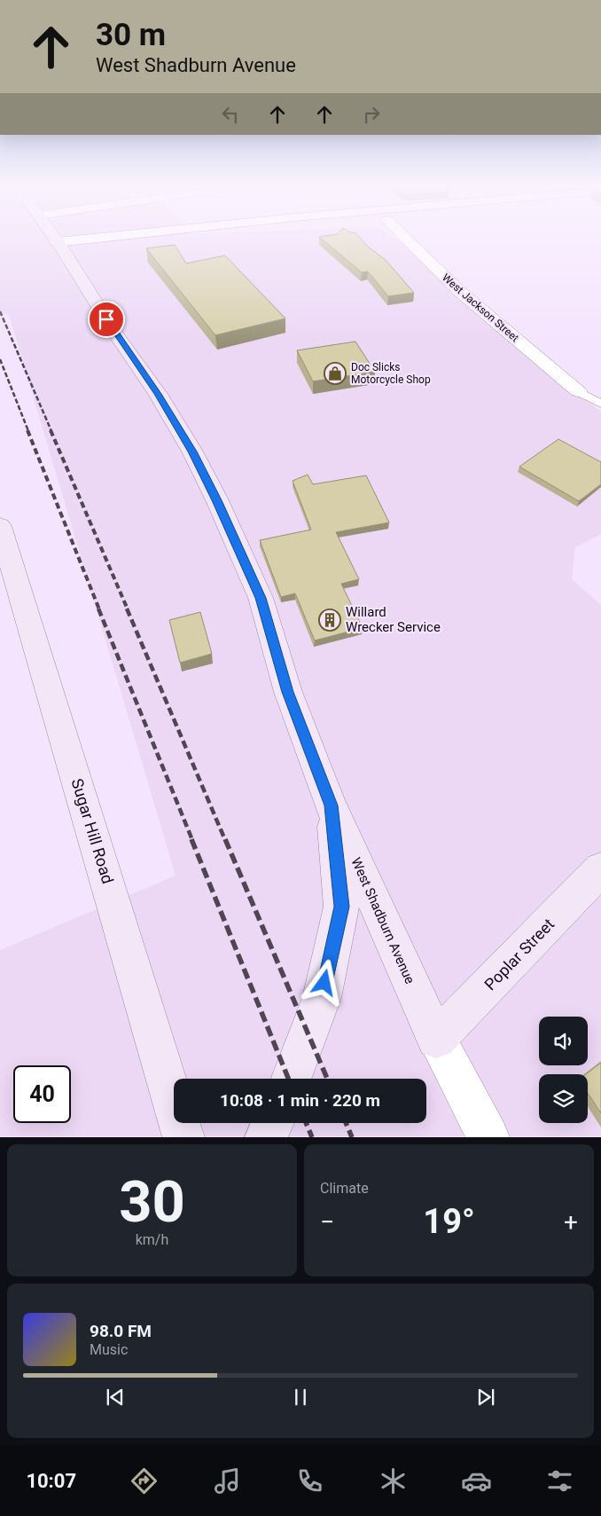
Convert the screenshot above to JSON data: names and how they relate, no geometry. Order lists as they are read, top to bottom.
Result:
{
  "streets": {
    "street": [
      "West Jackson Street",
      "Sugar Hill Road",
      "West Shadburn Avenue",
      "Poplar Street"
    ]
  },
  "crossings": [
    ["West Shadburn Avenue", "Poplar Street"]
  ],
  "places": {
    "shop": ["Doc Slicks Motorcycle Shop"],
    "building": ["Willard Wrecker Service"]
  },
  "page": {
    "turn": ["30 m", "West Shadburn Avenue"],
    "limit": "40",
    "trip": "10:08 · 1 min · 220 m",
    "tile": [
      ["30", "km/h"],
      "Climate"
    ],
    "heat": ["−", "19°", "+"],
    "song": ["98.0 FM", "Music"],
    "tabs": "10:07"
  }
}
